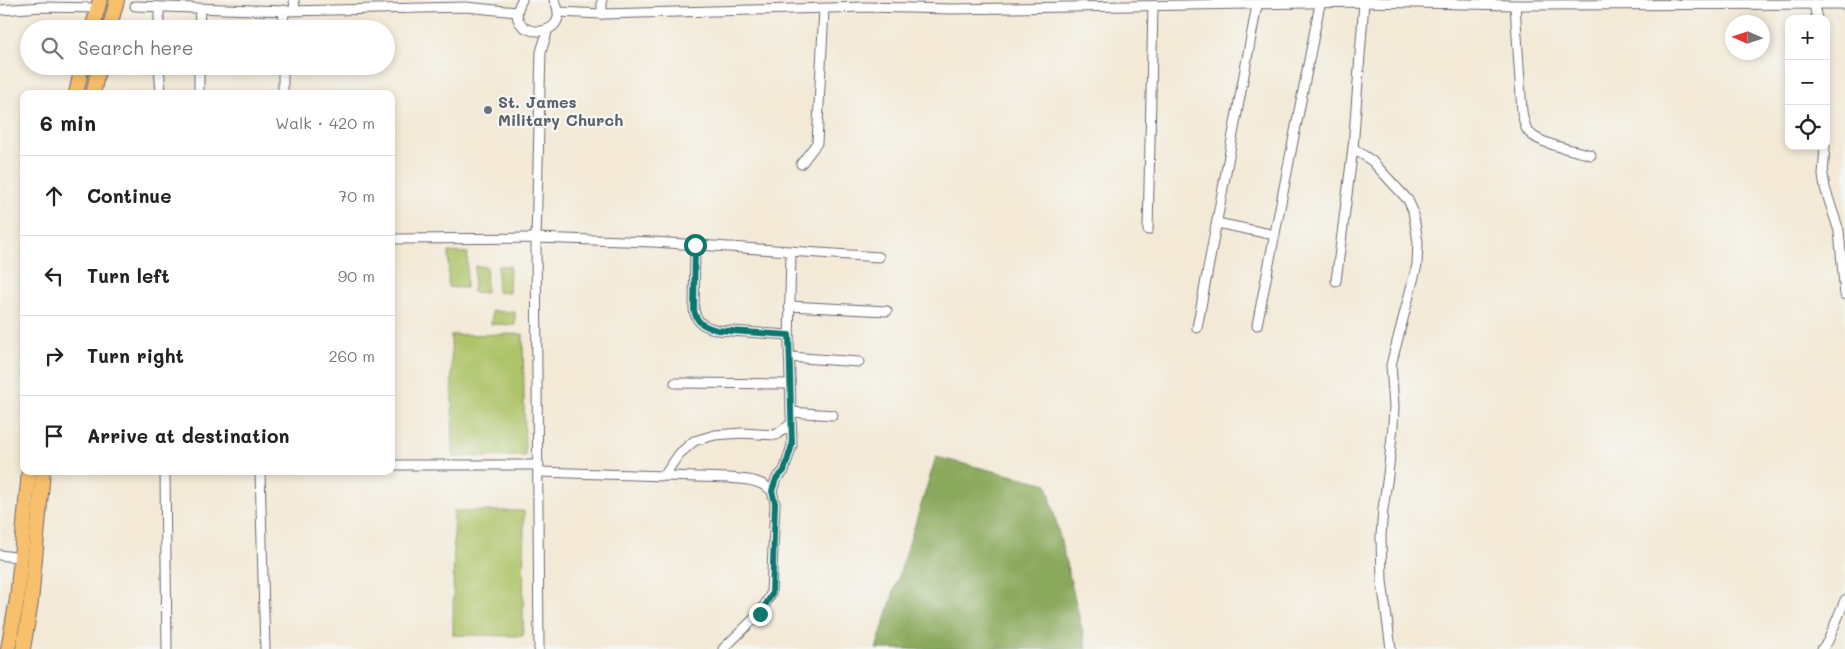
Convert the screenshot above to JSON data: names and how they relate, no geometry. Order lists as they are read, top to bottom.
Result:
{
  "places": ["St. James Military Church"],
  "north": "left",
  "page": {
    "map_buttons": ["+", "−"],
    "search": "Search here",
    "heading": ["6 min", "Walk · 420 m"],
    "list": [
      ["Continue", "70 m"],
      ["Turn left", "90 m"],
      ["Turn right", "260 m"],
      "Arrive at destination"
    ]
  }
}
